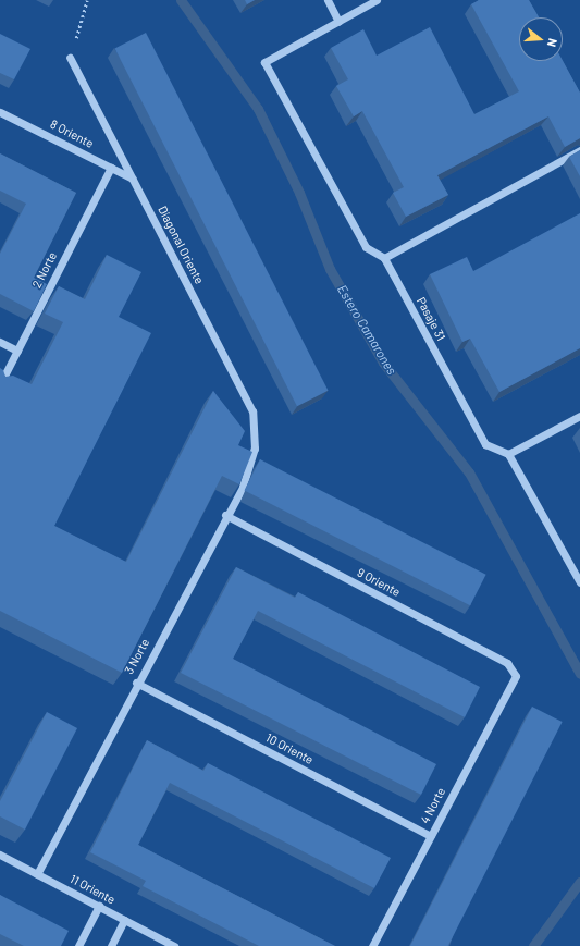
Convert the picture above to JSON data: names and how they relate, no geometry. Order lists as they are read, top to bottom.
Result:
{
  "streets": {
    "street": [
      "8 Oriente",
      "Diagonal Oriente",
      "2 Norte",
      "Pasaje 31",
      "9 Oriente",
      "3 Norte",
      "10 Oriente",
      "4 Norte",
      "11 Oriente"
    ]
  },
  "crossings": [
    ["8 Oriente", "Diagonal Oriente"],
    ["8 Oriente", "2 Norte"],
    ["Diagonal Oriente", "3 Norte"],
    ["9 Oriente", "3 Norte"],
    ["9 Oriente", "4 Norte"],
    ["3 Norte", "10 Oriente"],
    ["3 Norte", "11 Oriente"],
    ["10 Oriente", "4 Norte"]
  ],
  "water": ["Estero Camarones"],
  "north": "right"
}
